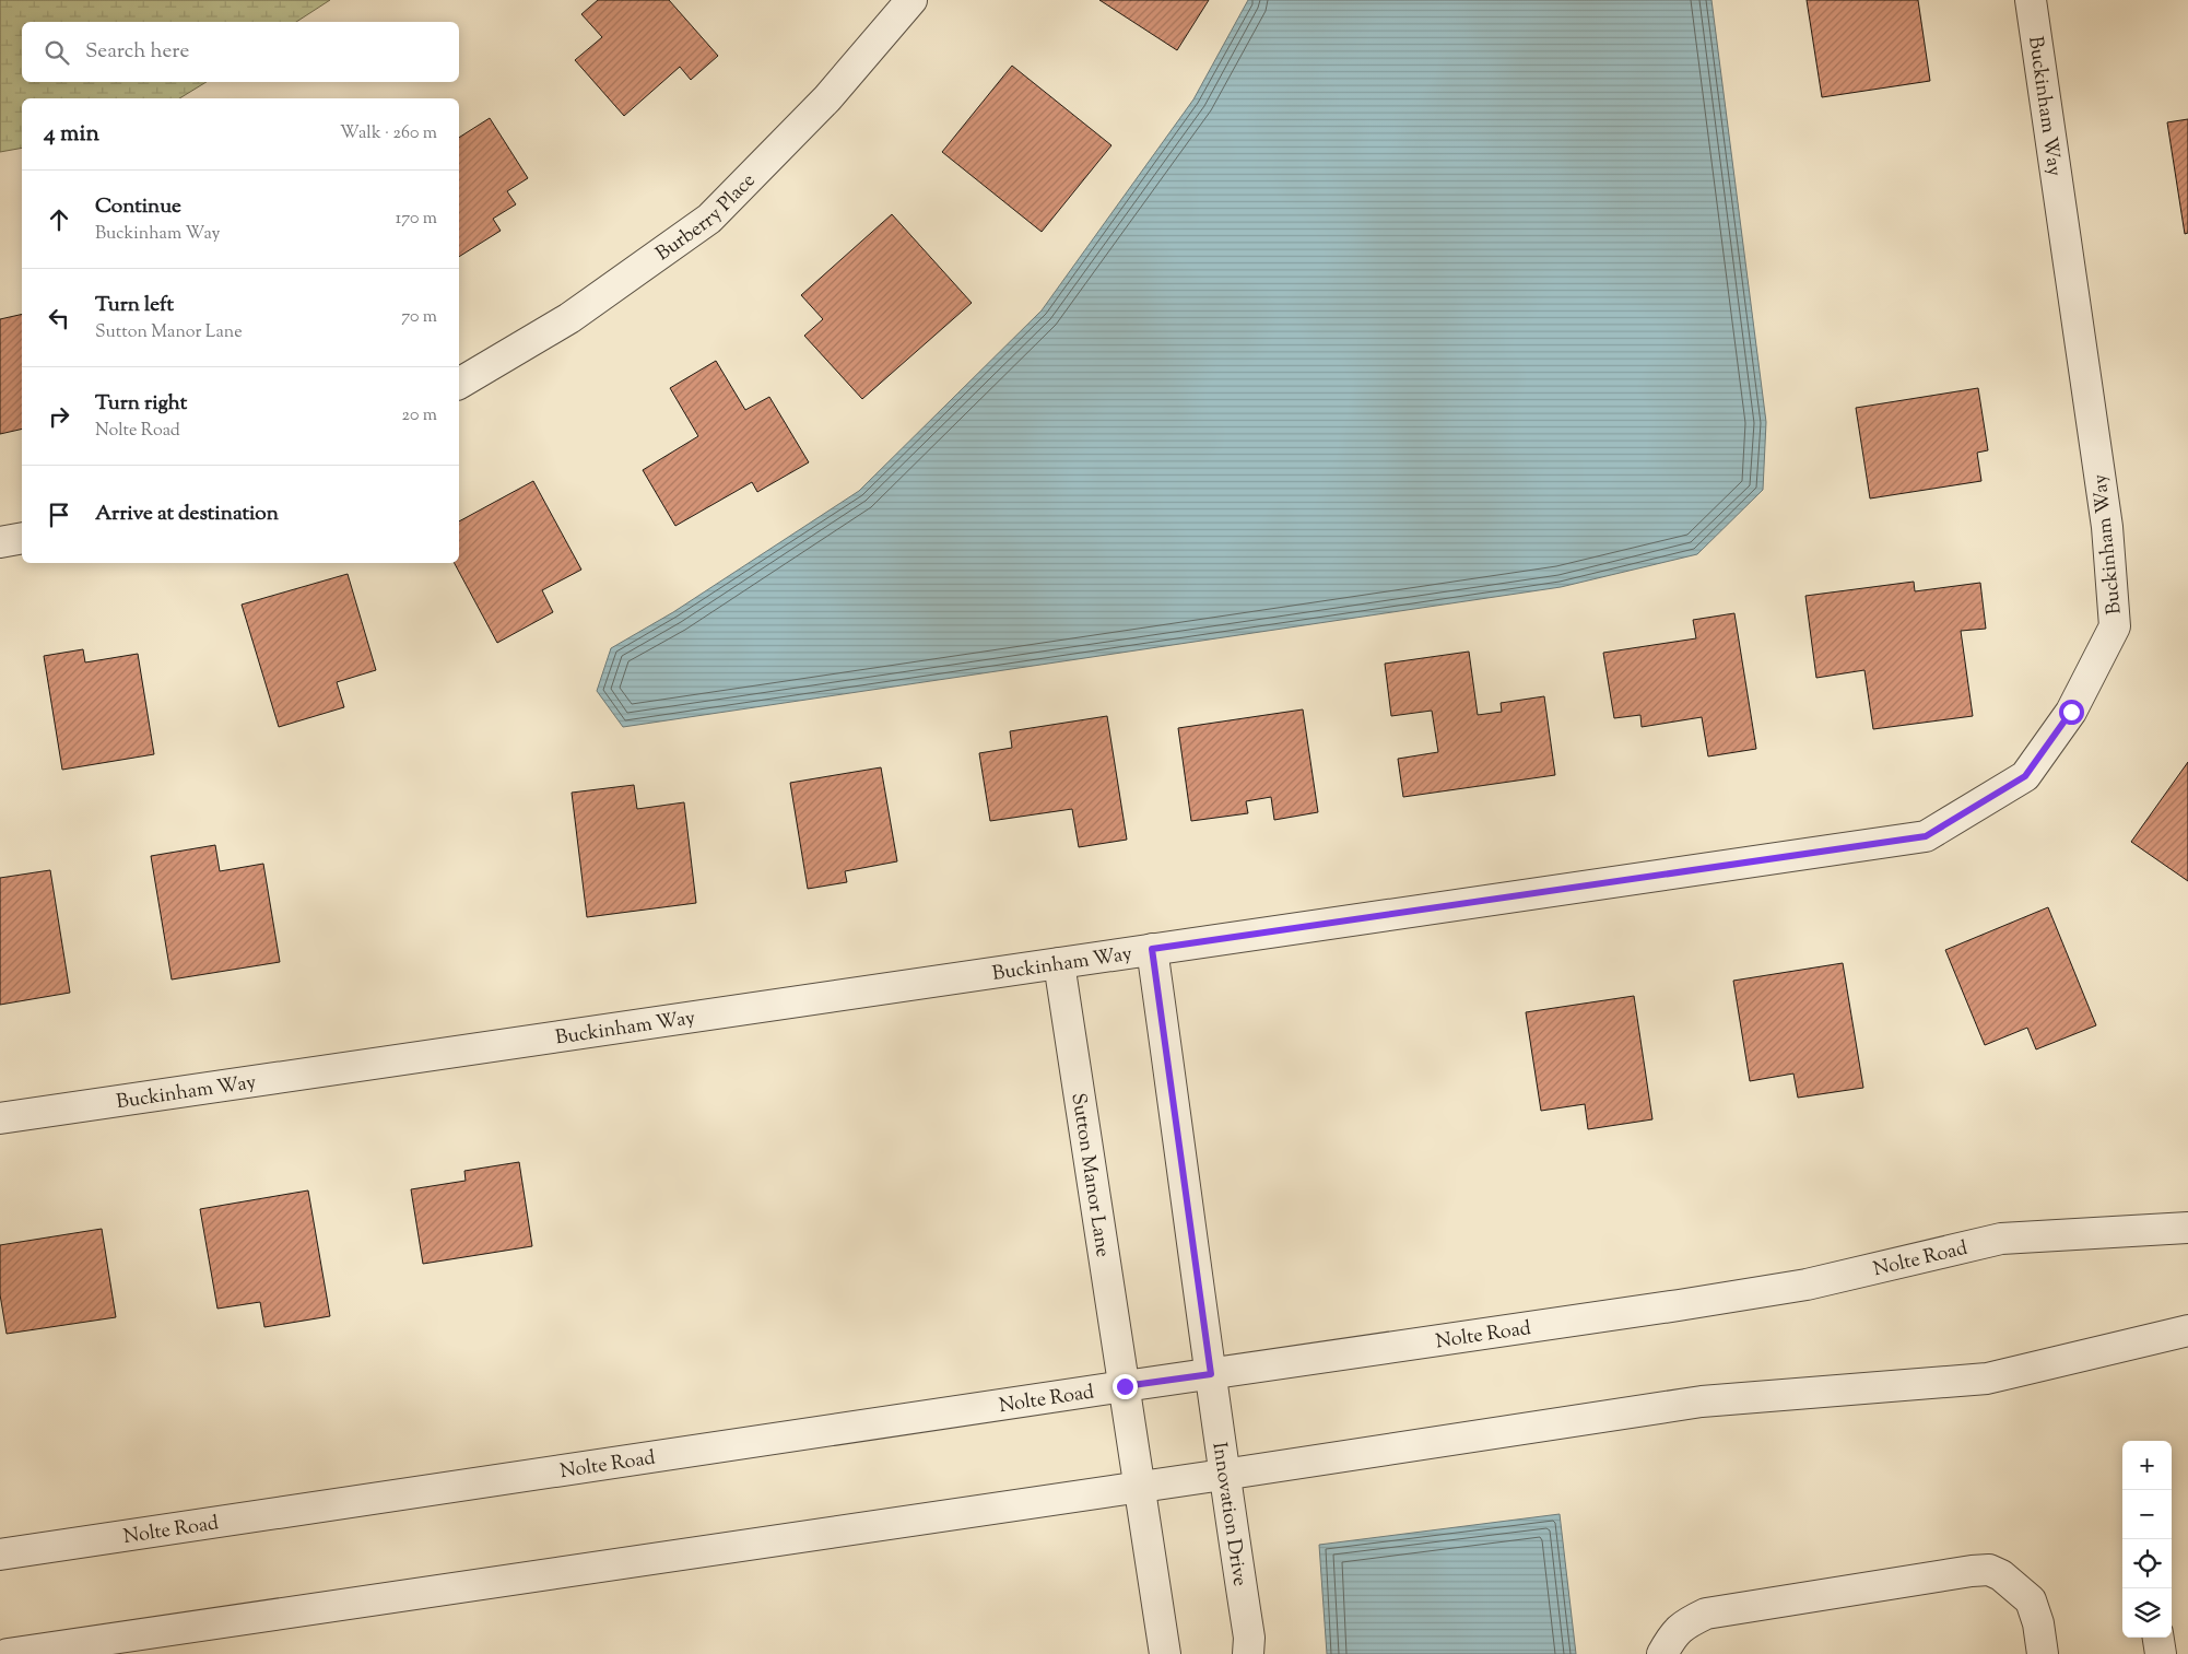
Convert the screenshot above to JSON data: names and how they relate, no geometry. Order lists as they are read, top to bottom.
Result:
{
  "streets": {
    "street": [
      "Buckinham Way",
      "Burberry Place",
      "Sutton Manor Lane",
      "Nolte Road",
      "Innovation Drive"
    ]
  },
  "crossings": [
    ["Buckinham Way", "Sutton Manor Lane"],
    ["Sutton Manor Lane", "Nolte Road"],
    ["Nolte Road", "Innovation Drive"]
  ],
  "page": {
    "search": "Search here",
    "heading": ["4 min", "Walk · 260 m"],
    "list": [
      ["Continue", "Buckinham Way", "170 m"],
      ["Turn left", "Sutton Manor Lane", "70 m"],
      ["Turn right", "Nolte Road", "20 m"],
      "Arrive at destination"
    ],
    "map_buttons": ["+", "−"]
  }
}
